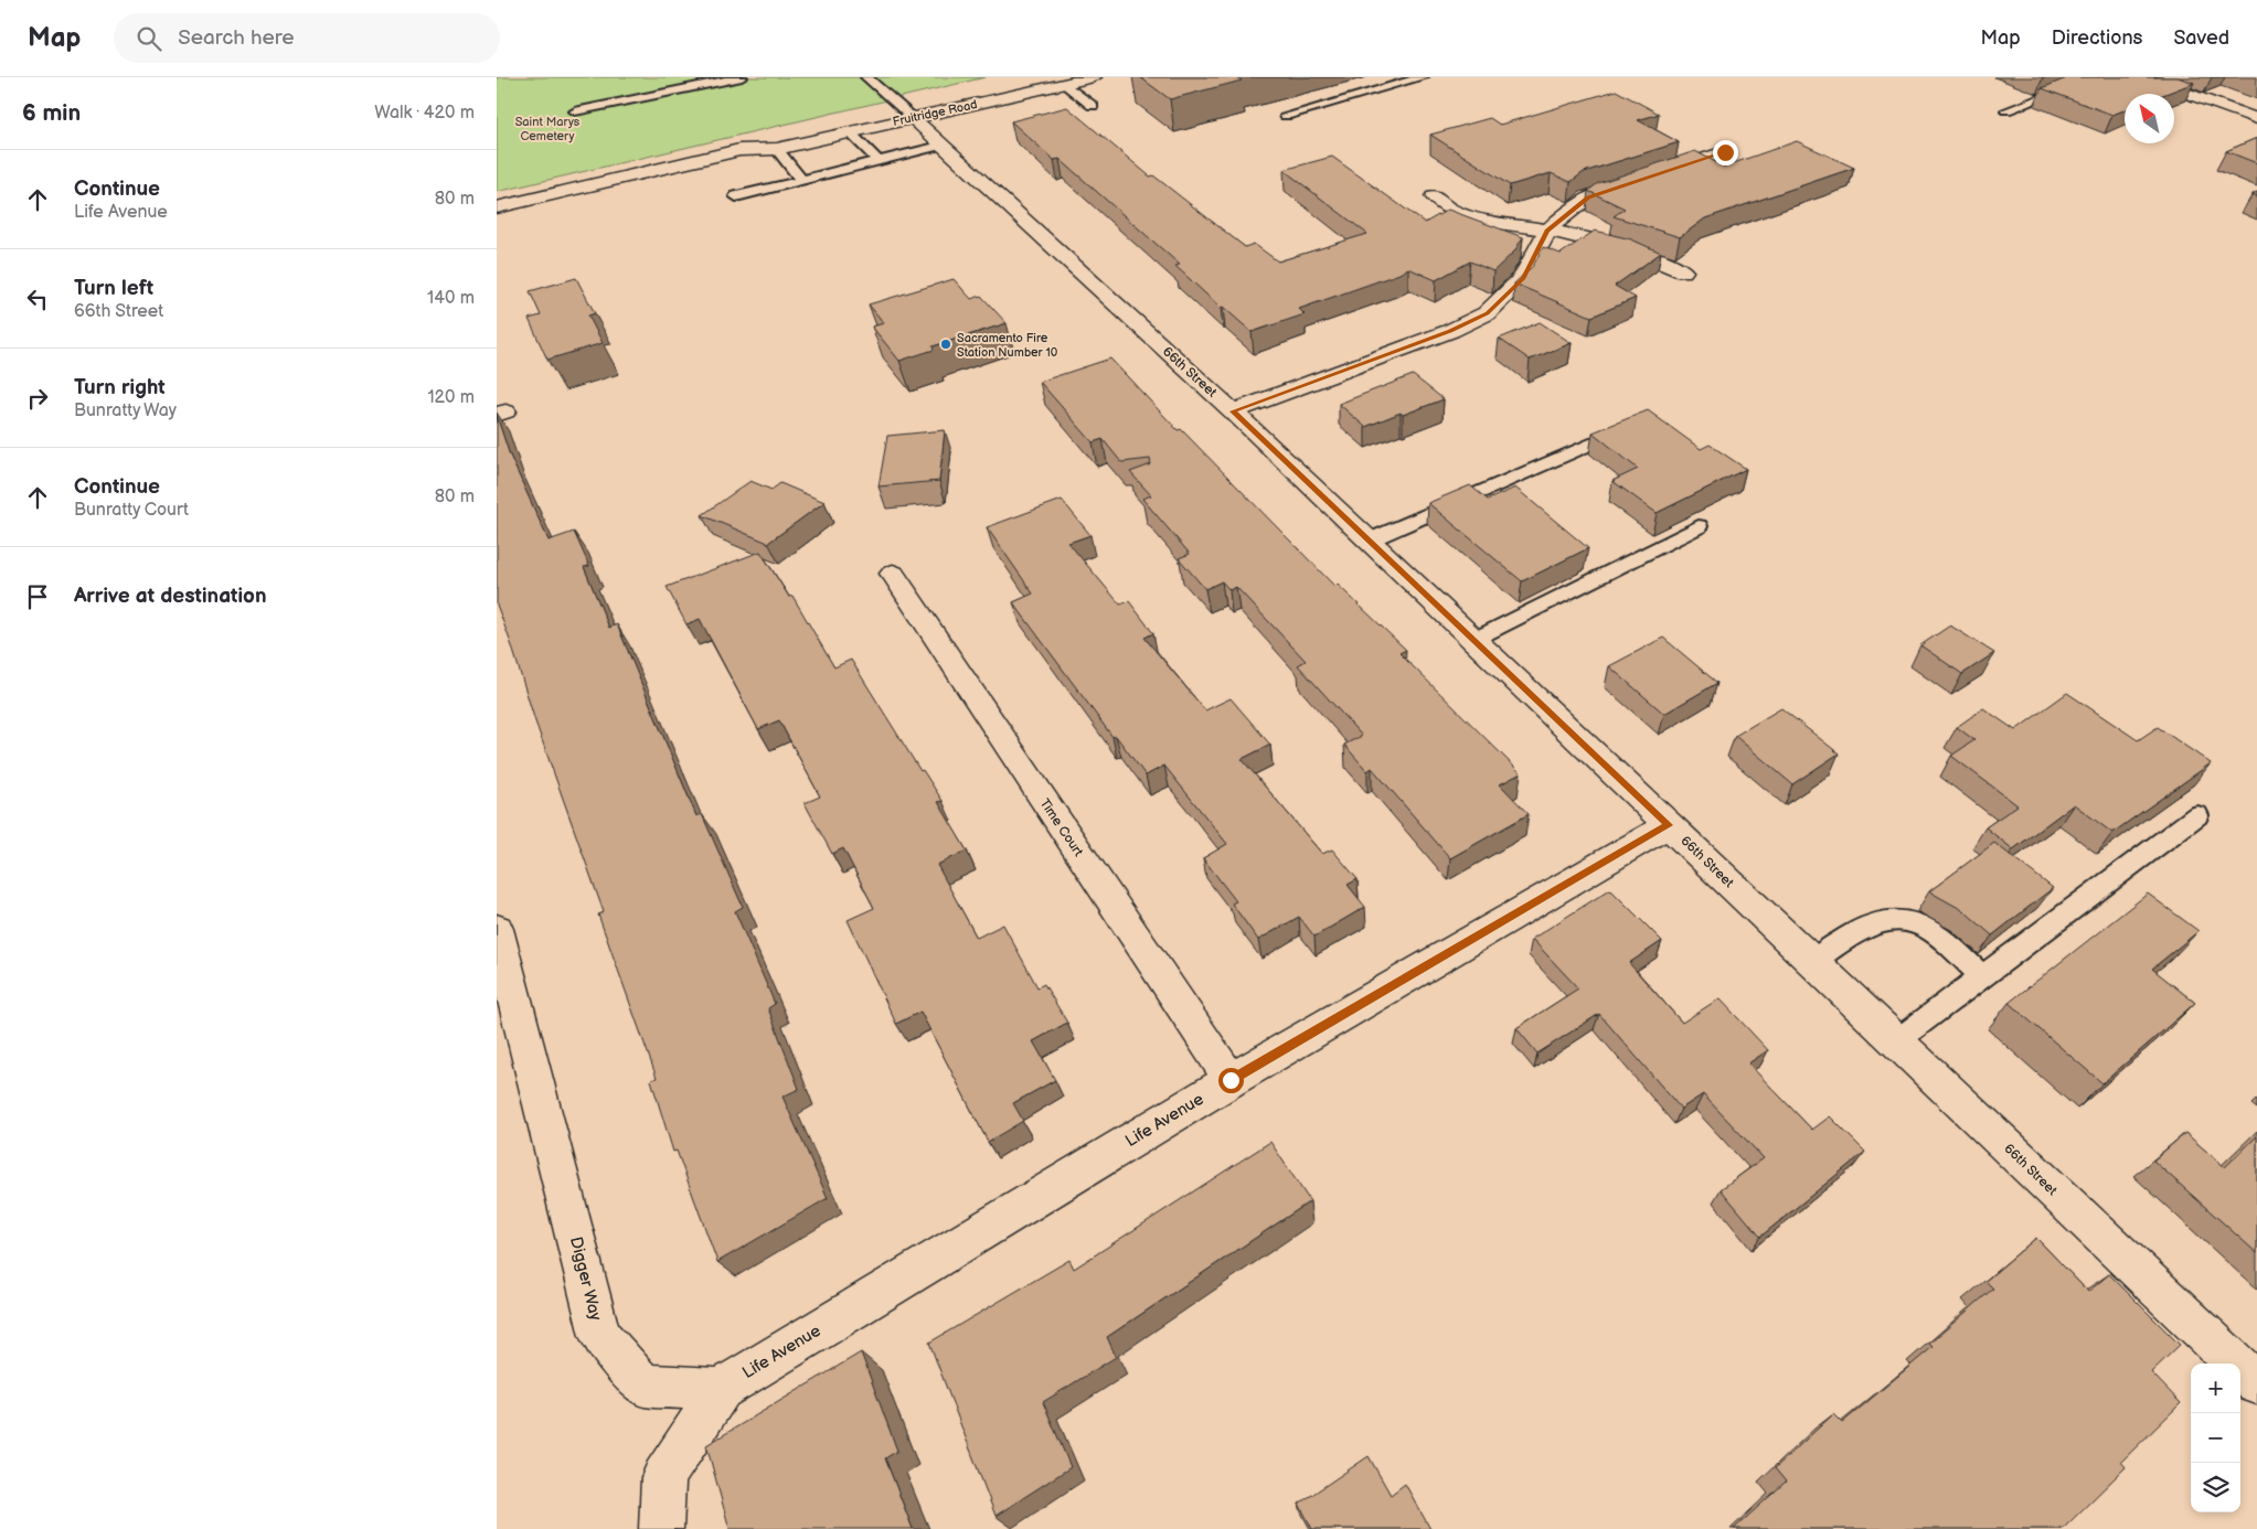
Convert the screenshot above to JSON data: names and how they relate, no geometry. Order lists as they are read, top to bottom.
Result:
{
  "streets": {
    "street": [
      "Fruitridge Road",
      "66th Street",
      "Time Court",
      "Life Avenue",
      "Digger Way"
    ]
  },
  "crossings": [
    ["Fruitridge Road", "66th Street"],
    ["66th Street", "Life Avenue"],
    ["Time Court", "Life Avenue"],
    ["Life Avenue", "Digger Way"]
  ],
  "parks": ["Saint Marys Cemetery"],
  "places": ["Sacramento Fire Station Number 10"],
  "north": "top left",
  "page": {
    "header": "Map",
    "search": "Search here",
    "nav": ["Map", "Directions", "Saved"],
    "heading": ["6 min", "Walk · 420 m"],
    "list": [
      ["Continue", "Life Avenue", "80 m"],
      ["Turn left", "66th Street", "140 m"],
      ["Turn right", "Bunratty Way", "120 m"],
      ["Continue", "Bunratty Court", "80 m"],
      "Arrive at destination"
    ],
    "map_buttons": ["+", "−"]
  }
}
